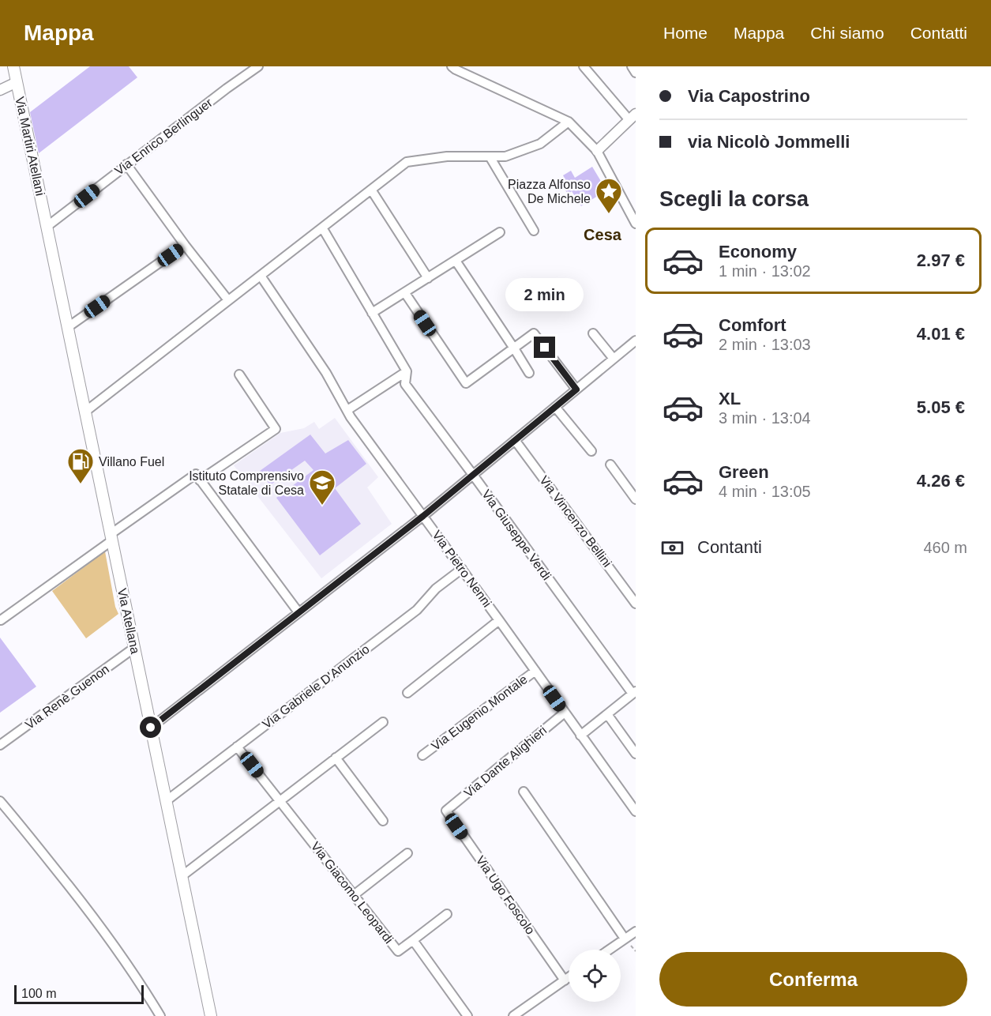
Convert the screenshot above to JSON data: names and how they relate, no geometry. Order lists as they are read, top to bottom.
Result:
{
  "streets": {
    "main road": ["Via Martiri Atellani", "Via Atellana"],
    "street": [
      "Via Enrico Berlinguer",
      "Via Vincenzo Bellini",
      "Via Giuseppe Verdi",
      "Via Pietro Nenni",
      "Via Gabriele D'Anunzio",
      "Via Renè Guenon",
      "Via Eugenio Montale",
      "Via Dante Alighieri",
      "Via Giacomo Leopardi",
      "Via Ugo Foscolo"
    ]
  },
  "crossings": [
    ["Via Enrico Berlinguer", "Via Martiri Atellani"],
    ["Via Enrico Berlinguer", "Via Atellana"],
    ["Via Martiri Atellani", "Via Atellana"],
    ["Via Pietro Nenni", "Via Gabriele D'Anunzio"],
    ["Via Pietro Nenni", "Via Eugenio Montale"],
    ["Via Pietro Nenni", "Via Dante Alighieri"],
    ["Via Atellana", "Via Gabriele D'Anunzio"],
    ["Via Atellana", "Via Renè Guenon"],
    ["Via Gabriele D'Anunzio", "Via Giacomo Leopardi"],
    ["Via Dante Alighieri", "Via Ugo Foscolo"]
  ],
  "districts": ["Cesa"],
  "places": {
    "place": ["Piazza Alfonso De Michele"],
    "fuel station": ["Villano Fuel"],
    "school or university": ["Istituto Comprensivo Statale di Cesa"]
  },
  "scale_bar": "100 m",
  "page": {
    "header": "Mappa",
    "nav": [
      "Home",
      "Mappa",
      "Chi siamo",
      "Contatti"
    ],
    "banner": ["Via Capostrino", "via Nicolò Jommelli"],
    "heading": "Scegli la corsa",
    "list": [
      {
        "name": "Economy",
        "note": "1 min · 13:02",
        "value": "2.97 €"
      },
      {
        "name": "Comfort",
        "note": "2 min · 13:03",
        "value": "4.01 €"
      },
      {
        "name": "XL",
        "note": "3 min · 13:04",
        "value": "5.05 €"
      },
      {
        "name": "Green",
        "note": "4 min · 13:05",
        "value": "4.26 €"
      }
    ],
    "bubble": "2 min",
    "pay": ["Contanti", "460 m"],
    "buttons": "Conferma",
    "scale": "100 m"
  }
}
